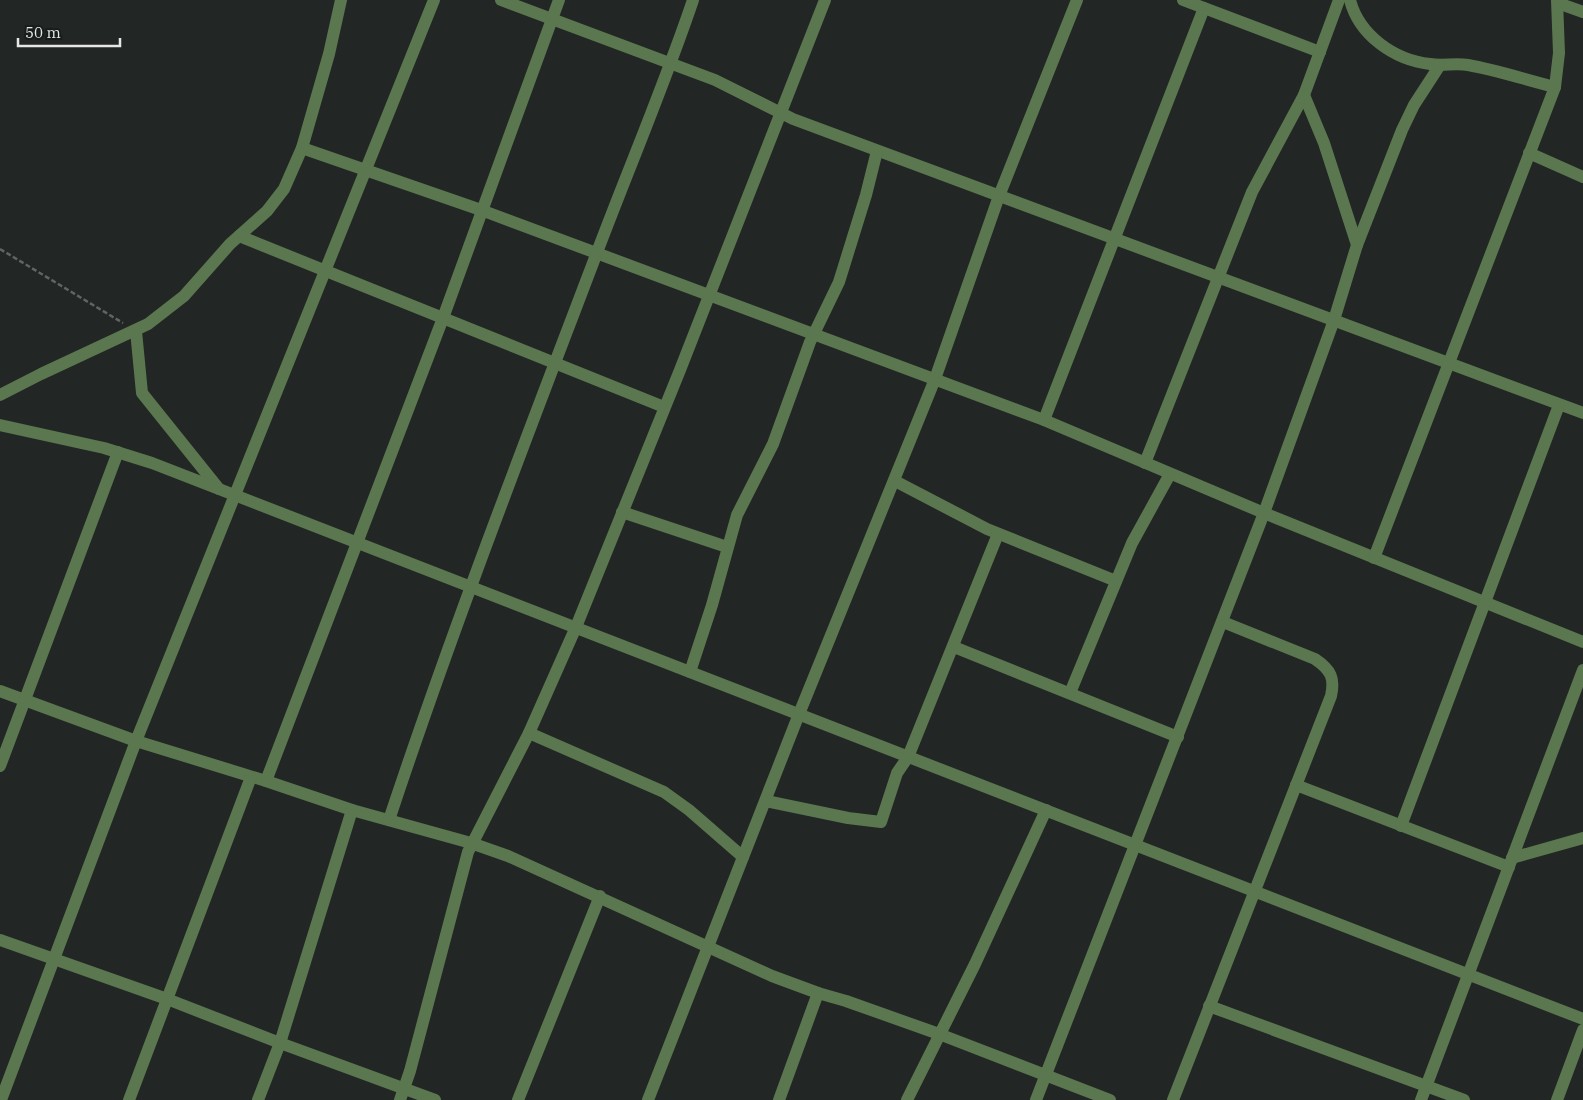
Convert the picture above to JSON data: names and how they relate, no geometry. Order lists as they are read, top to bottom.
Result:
{
  "scale_bar": "50 m"
}
